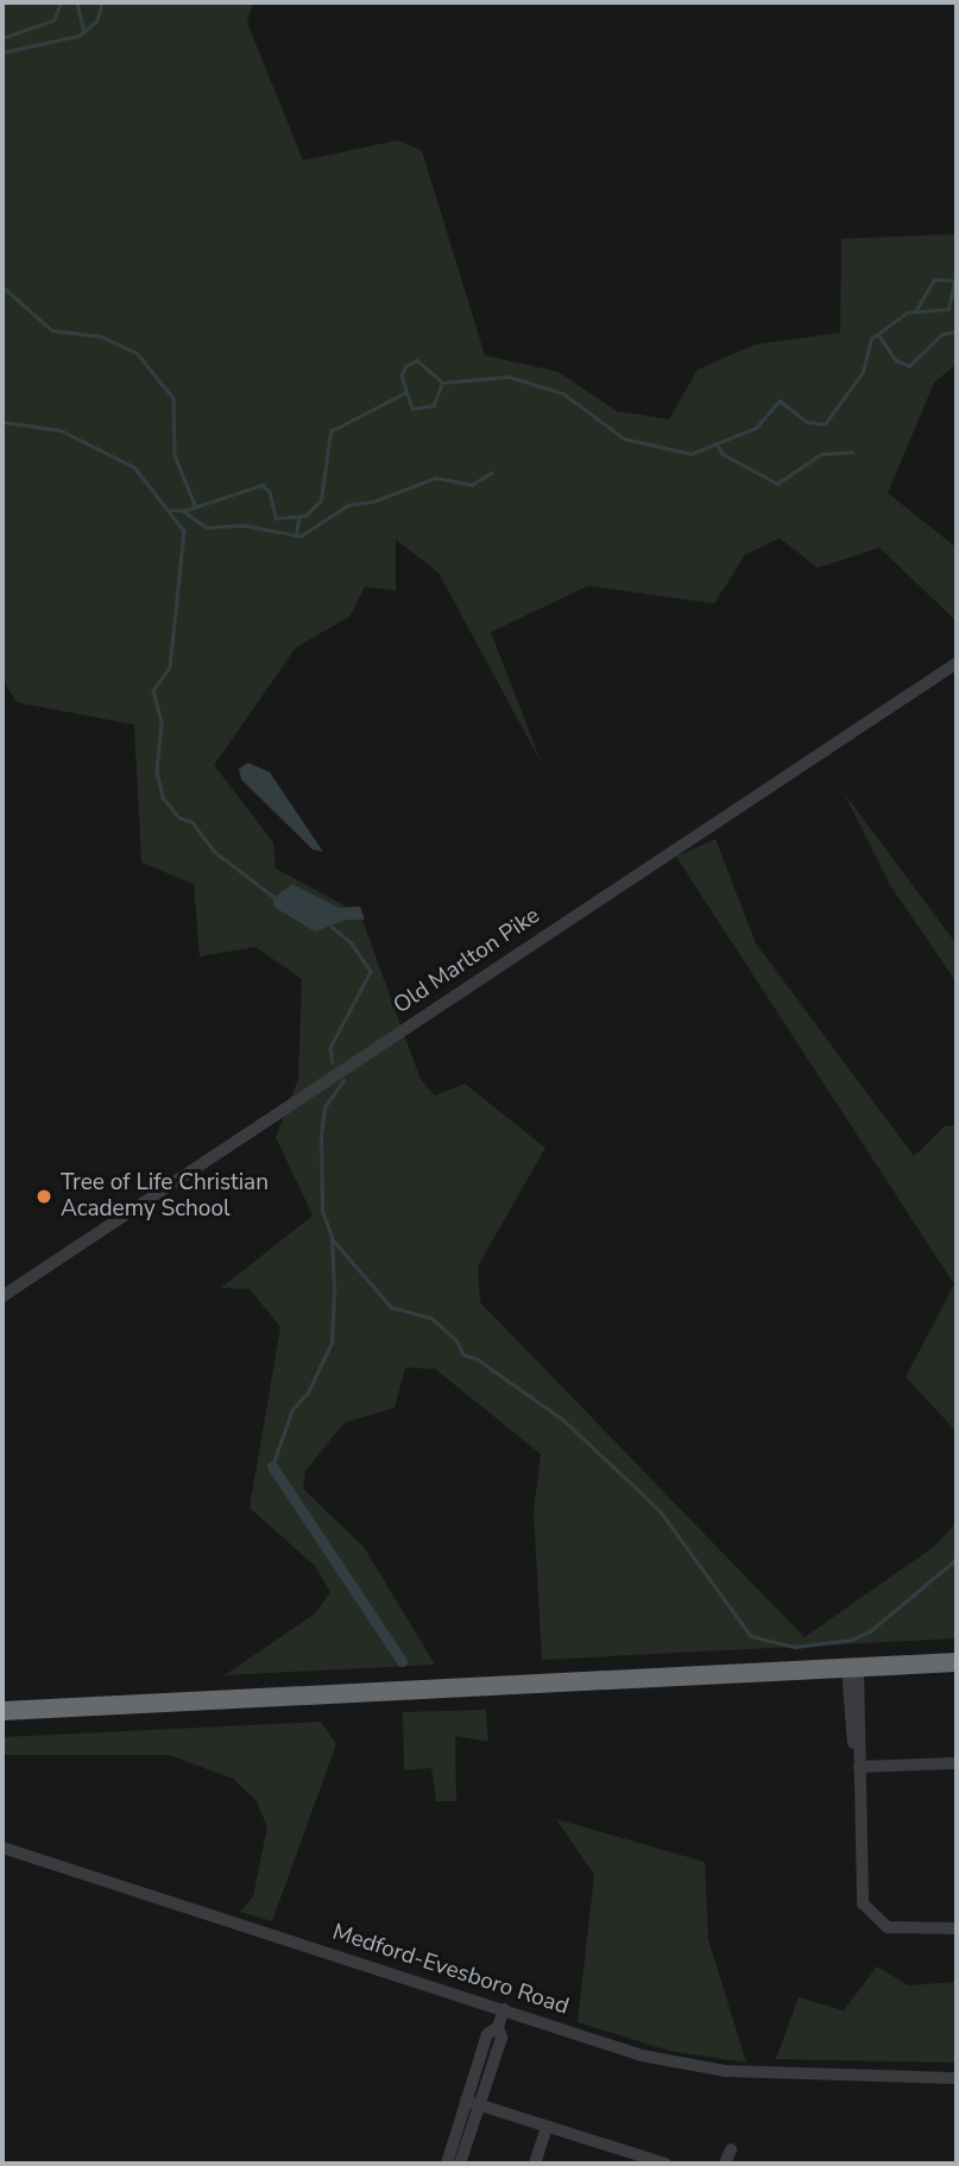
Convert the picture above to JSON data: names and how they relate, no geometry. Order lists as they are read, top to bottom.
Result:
{
  "streets": {
    "street": ["Old Marlton Pike", "Medford-Evesboro Road"]
  },
  "places": ["Tree of Life Christian Academy School"]
}
